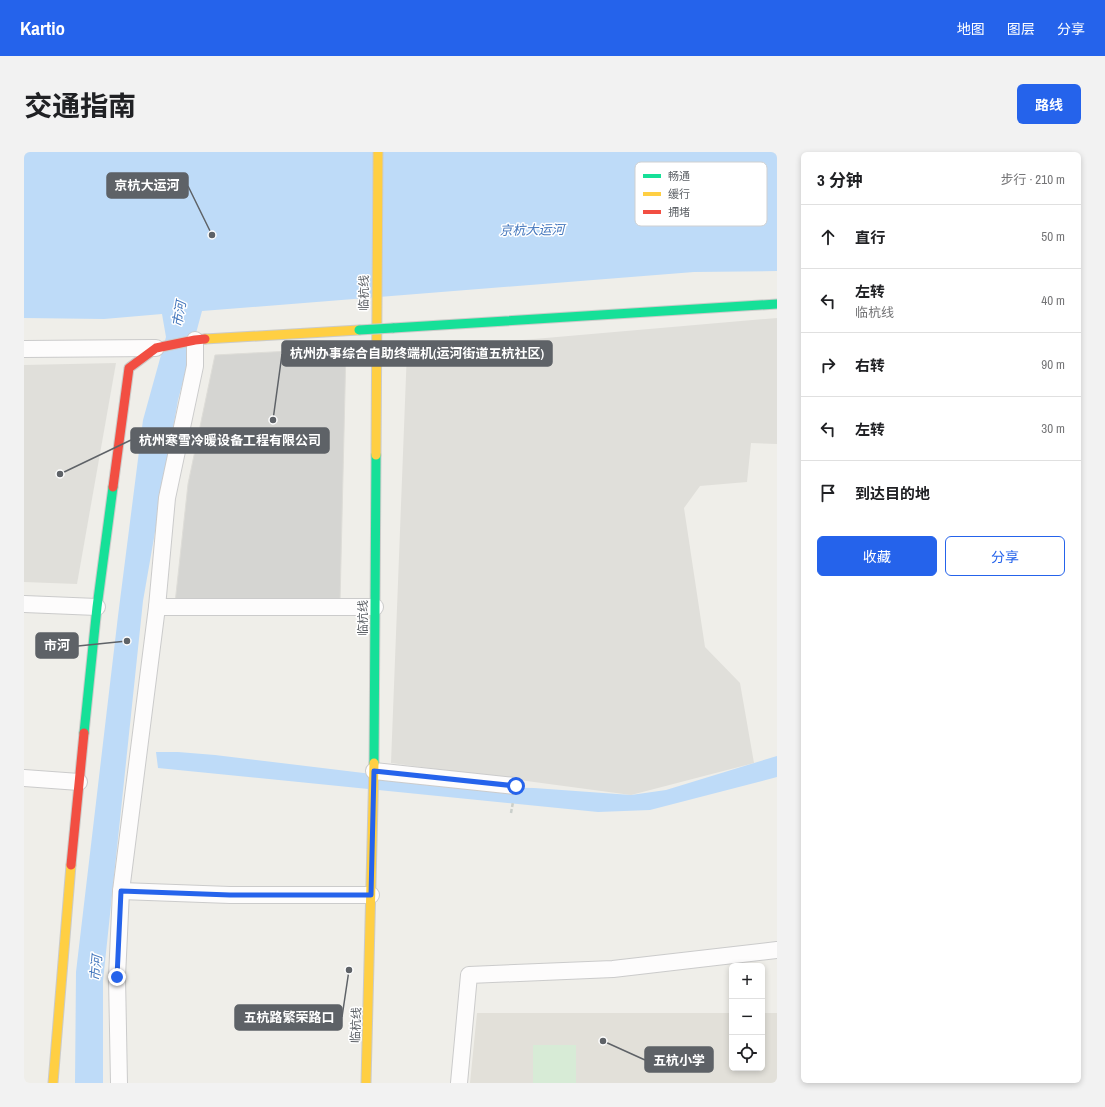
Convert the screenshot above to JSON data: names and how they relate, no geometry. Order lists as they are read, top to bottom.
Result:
{
  "streets": {
    "street": ["临杭线"]
  },
  "water": ["京杭大运河", "市河"],
  "places": [
    "京杭大运河",
    "杭州办事综合自助终端机(运河街道五杭社区)",
    "杭州寒雪冷暖设备工程有限公司",
    "市河",
    "五杭路繁荣路口",
    "五杭小学"
  ],
  "legend": ["畅通", "缓行", "拥堵"],
  "page": {
    "header": "Kartio",
    "nav": ["地图", "图层", "分享"],
    "title": "交通指南",
    "buttons": [
      "路线",
      ["收藏", "分享"]
    ],
    "heading": ["3 分钟", "步行 · 210 m"],
    "list": [
      ["直行", "50 m"],
      ["左转", "临杭线", "40 m"],
      ["右转", "90 m"],
      ["左转", "30 m"],
      "到达目的地"
    ],
    "map_buttons": ["+", "−"]
  }
}
